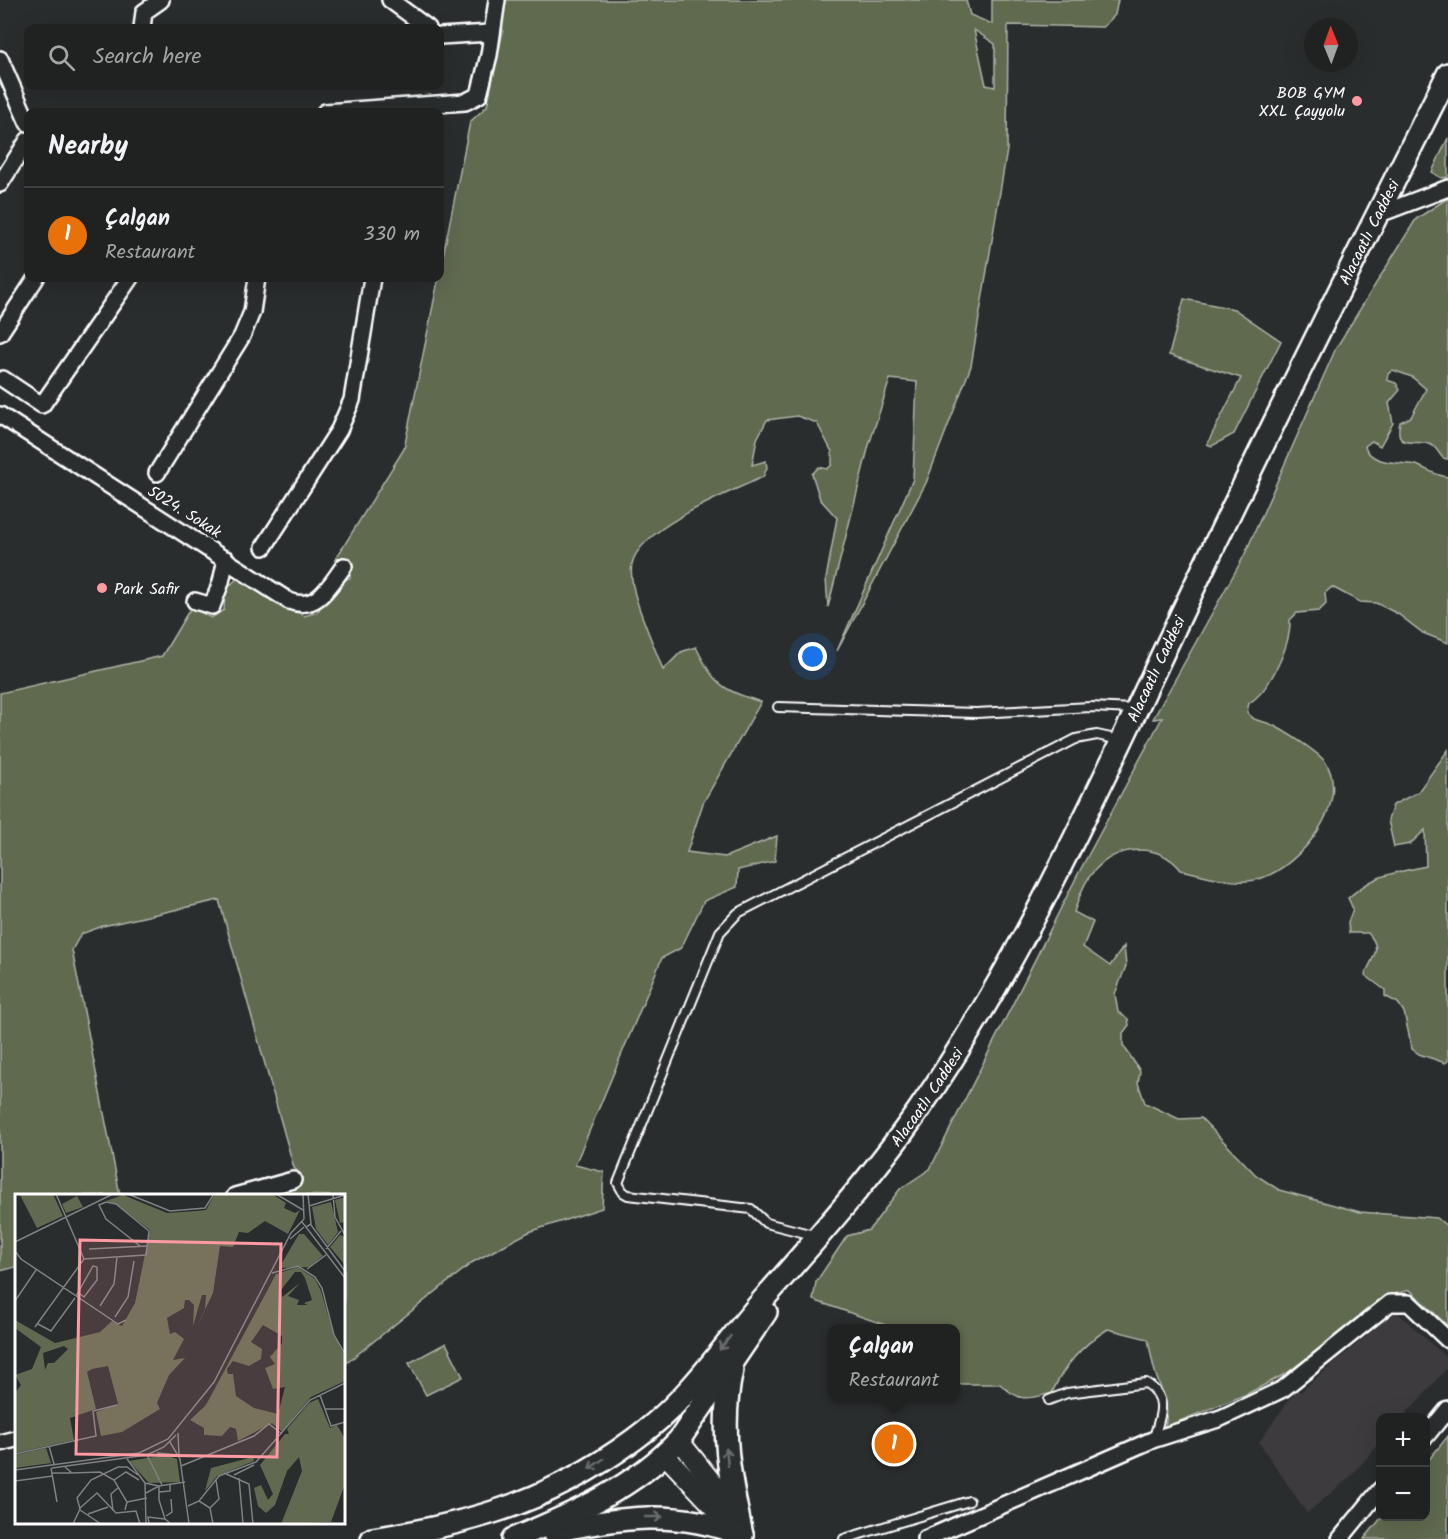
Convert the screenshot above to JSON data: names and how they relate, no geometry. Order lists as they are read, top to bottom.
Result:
{
  "streets": {
    "main road": ["Alacaatlı Caddesi"],
    "street": ["5024. Sokak"]
  },
  "places": ["BOB GYM XXL Çayyolu", "Park Safir"],
  "north": "top",
  "page": {
    "search": "Search here",
    "heading": "Nearby",
    "list": [
      {
        "mark": "1",
        "name": "Çalgan",
        "note": "Restaurant",
        "value": "330 m"
      }
    ],
    "popup": ["Çalgan", "Restaurant"],
    "map_buttons": ["+", "−"],
    "pins": "1"
  }
}
